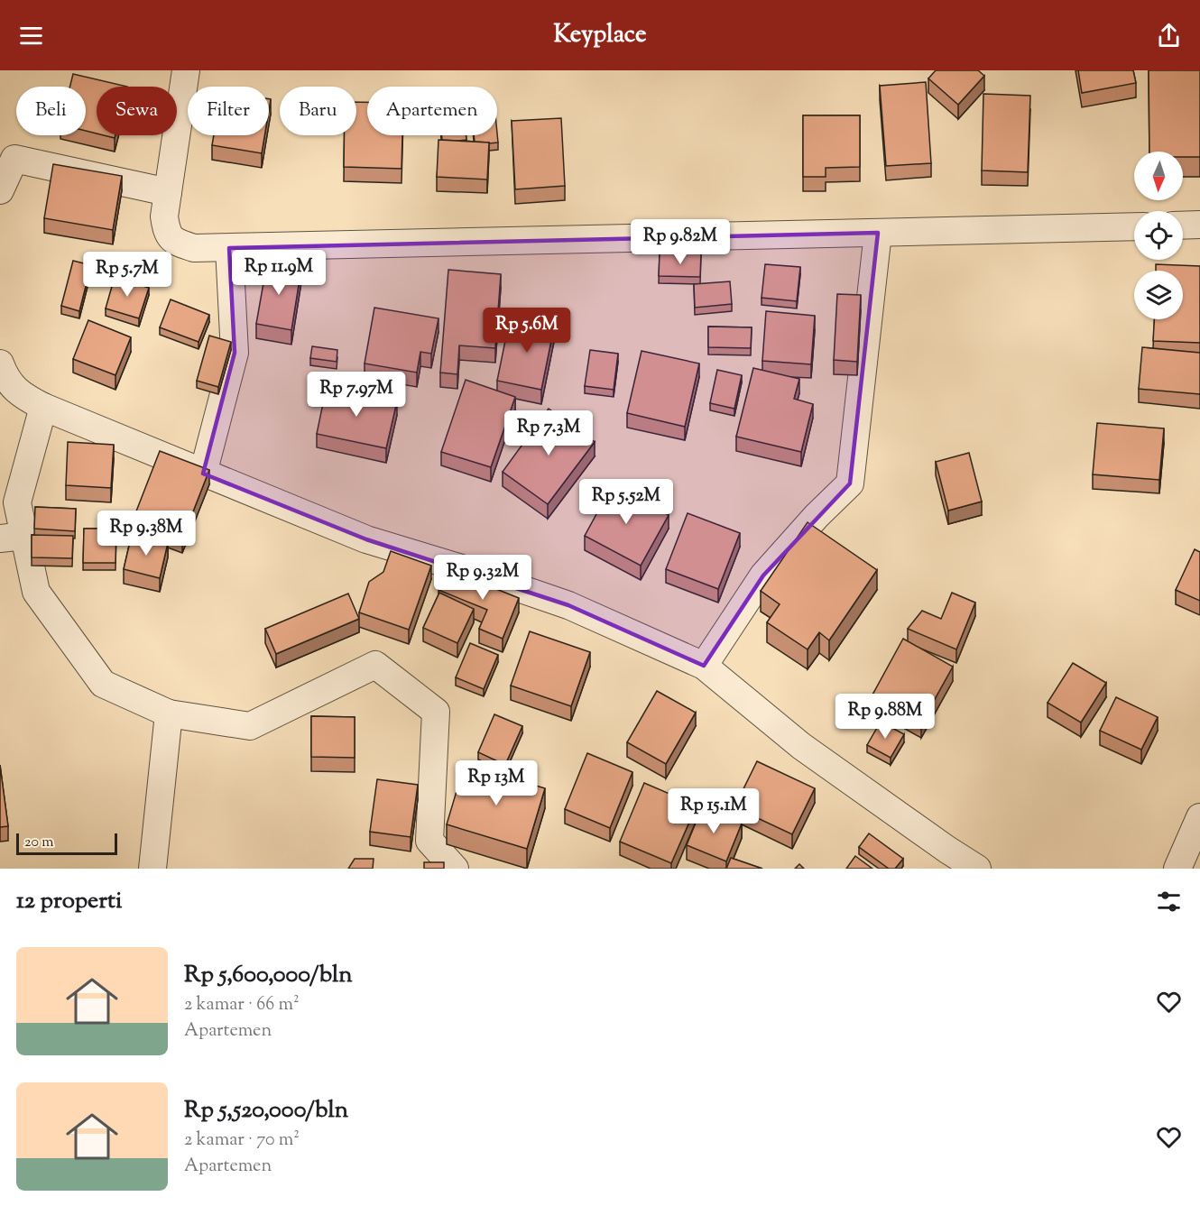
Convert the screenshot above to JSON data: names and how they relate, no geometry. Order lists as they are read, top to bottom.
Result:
{
  "scale_bar": "20 m",
  "north": "bottom",
  "page": {
    "header": "Keyplace",
    "chip": [
      "Beli",
      "Sewa",
      "Filter",
      "Baru",
      "Apartemen"
    ],
    "price": [
      "Rp 9.82M",
      "Rp 11.9M",
      "Rp 5.7M",
      "Rp 5.6M",
      "Rp 7.97M",
      "Rp 7.3M",
      "Rp 5.52M",
      "Rp 9.38M",
      "Rp 9.32M",
      "Rp 9.88M",
      "Rp 13M",
      "Rp 15.1M"
    ],
    "scale": "20 m",
    "heading": "12 properti",
    "list": [
      {
        "name": "Rp 5,600,000/bln",
        "note": "2 kamar · 66 m² · Apartemen"
      },
      {
        "name": "Rp 5,520,000/bln",
        "note": "2 kamar · 70 m² · Apartemen"
      }
    ]
  }
}
